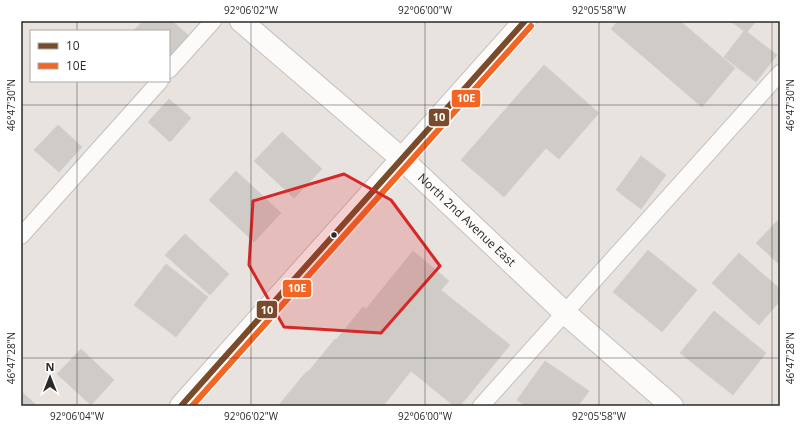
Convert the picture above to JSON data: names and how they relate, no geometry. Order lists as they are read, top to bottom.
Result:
{
  "streets": {
    "street": ["North 2nd Avenue East"]
  },
  "lines": ["transit line 10", "transit line 10E"],
  "legend": ["10", "10E"],
  "north": "top",
  "coordinates": [
    "92°06'02\"W",
    "92°06'00\"W",
    "92°05'58\"W",
    "46°47'30\"N",
    "46°47'28\"N",
    "92°06'04\"W"
  ]
}
